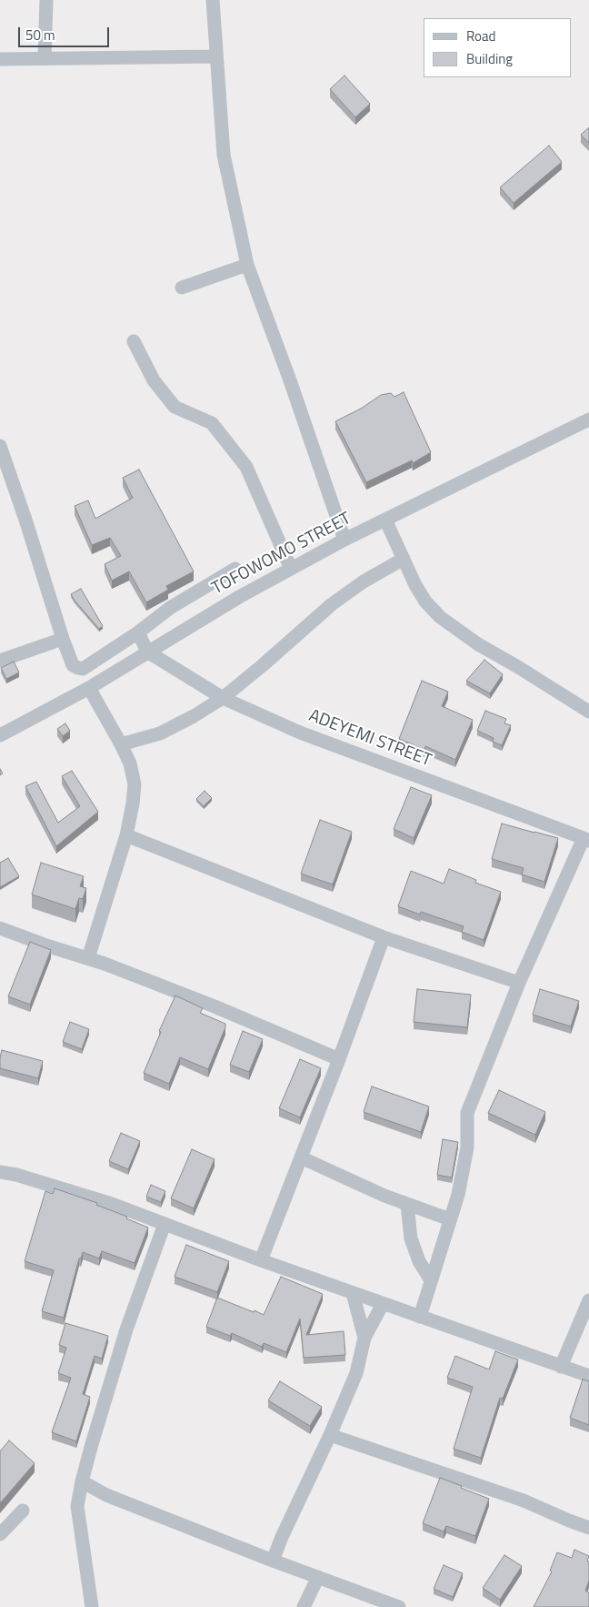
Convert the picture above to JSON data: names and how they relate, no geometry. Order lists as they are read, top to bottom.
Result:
{
  "streets": {
    "street": ["TOFOWOMO STREET", "ADEYEMI STREET"]
  },
  "crossings": [
    ["TOFOWOMO STREET", "ADEYEMI STREET"]
  ],
  "legend": ["Road", "Building"],
  "scale_bar": "50 m"
}
